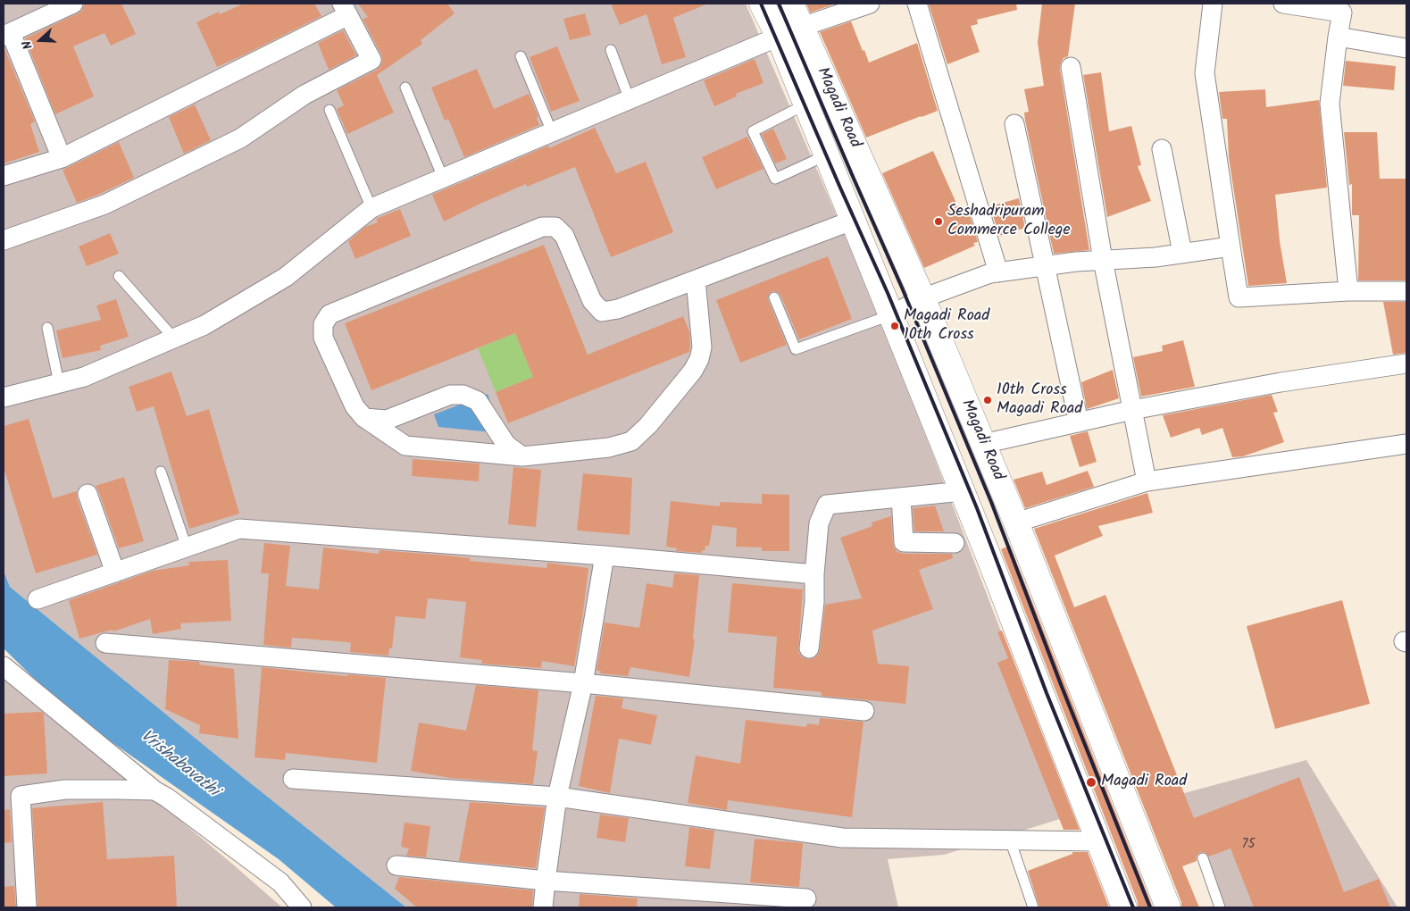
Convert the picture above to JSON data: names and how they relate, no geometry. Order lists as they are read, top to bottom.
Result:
{
  "streets": {
    "main road": ["Magadi Road"]
  },
  "water": ["Vrishabavathi"],
  "places": [
    "Seshadripuram Commerce College",
    "Magadi Road 10th Cross",
    "10th Cross Magadi Road",
    "Magadi Road"
  ],
  "house_numbers": ["75"],
  "north": "left"
}
